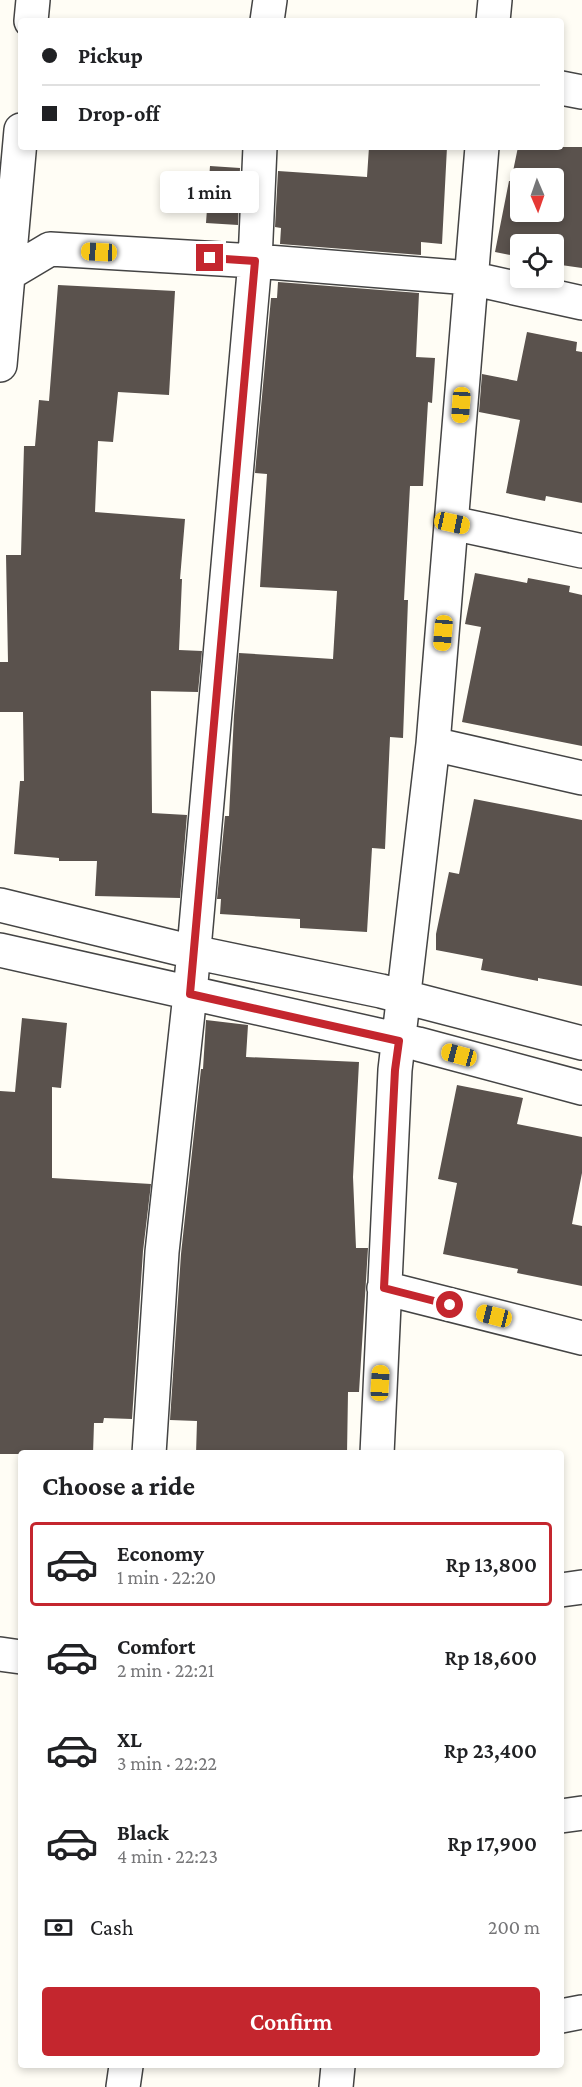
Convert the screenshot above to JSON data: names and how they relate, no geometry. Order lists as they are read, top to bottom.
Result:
{
  "north": "bottom",
  "page": {
    "banner": ["Pickup", "Drop-off"],
    "bubble": "1 min",
    "heading": "Choose a ride",
    "list": [
      {
        "name": "Economy",
        "note": "1 min · 22:20",
        "value": "Rp 13,800"
      },
      {
        "name": "Comfort",
        "note": "2 min · 22:21",
        "value": "Rp 18,600"
      },
      {
        "name": "XL",
        "note": "3 min · 22:22",
        "value": "Rp 23,400"
      },
      {
        "name": "Black",
        "note": "4 min · 22:23",
        "value": "Rp 17,900"
      }
    ],
    "pay": ["Cash", "200 m"],
    "buttons": "Confirm"
  }
}
